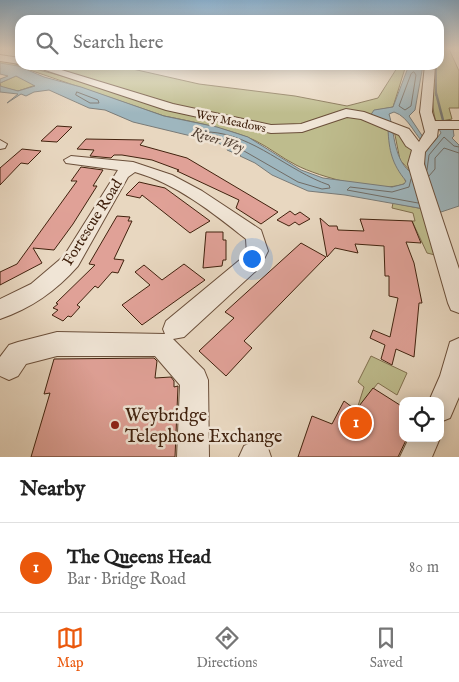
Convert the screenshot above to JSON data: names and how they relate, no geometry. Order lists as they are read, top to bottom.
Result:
{
  "streets": {
    "street": ["Wey Meadows", "Fortescue Road"]
  },
  "water": ["River Wey"],
  "places": ["Weybridge Telephone Exchange"],
  "page": {
    "search": "Search here",
    "pins": "1",
    "heading": "Nearby",
    "list": [
      {
        "mark": "1",
        "name": "The Queens Head",
        "note": "Bar · Bridge Road",
        "value": "80 m"
      }
    ],
    "nav": ["Map", "Directions", "Saved"]
  }
}
